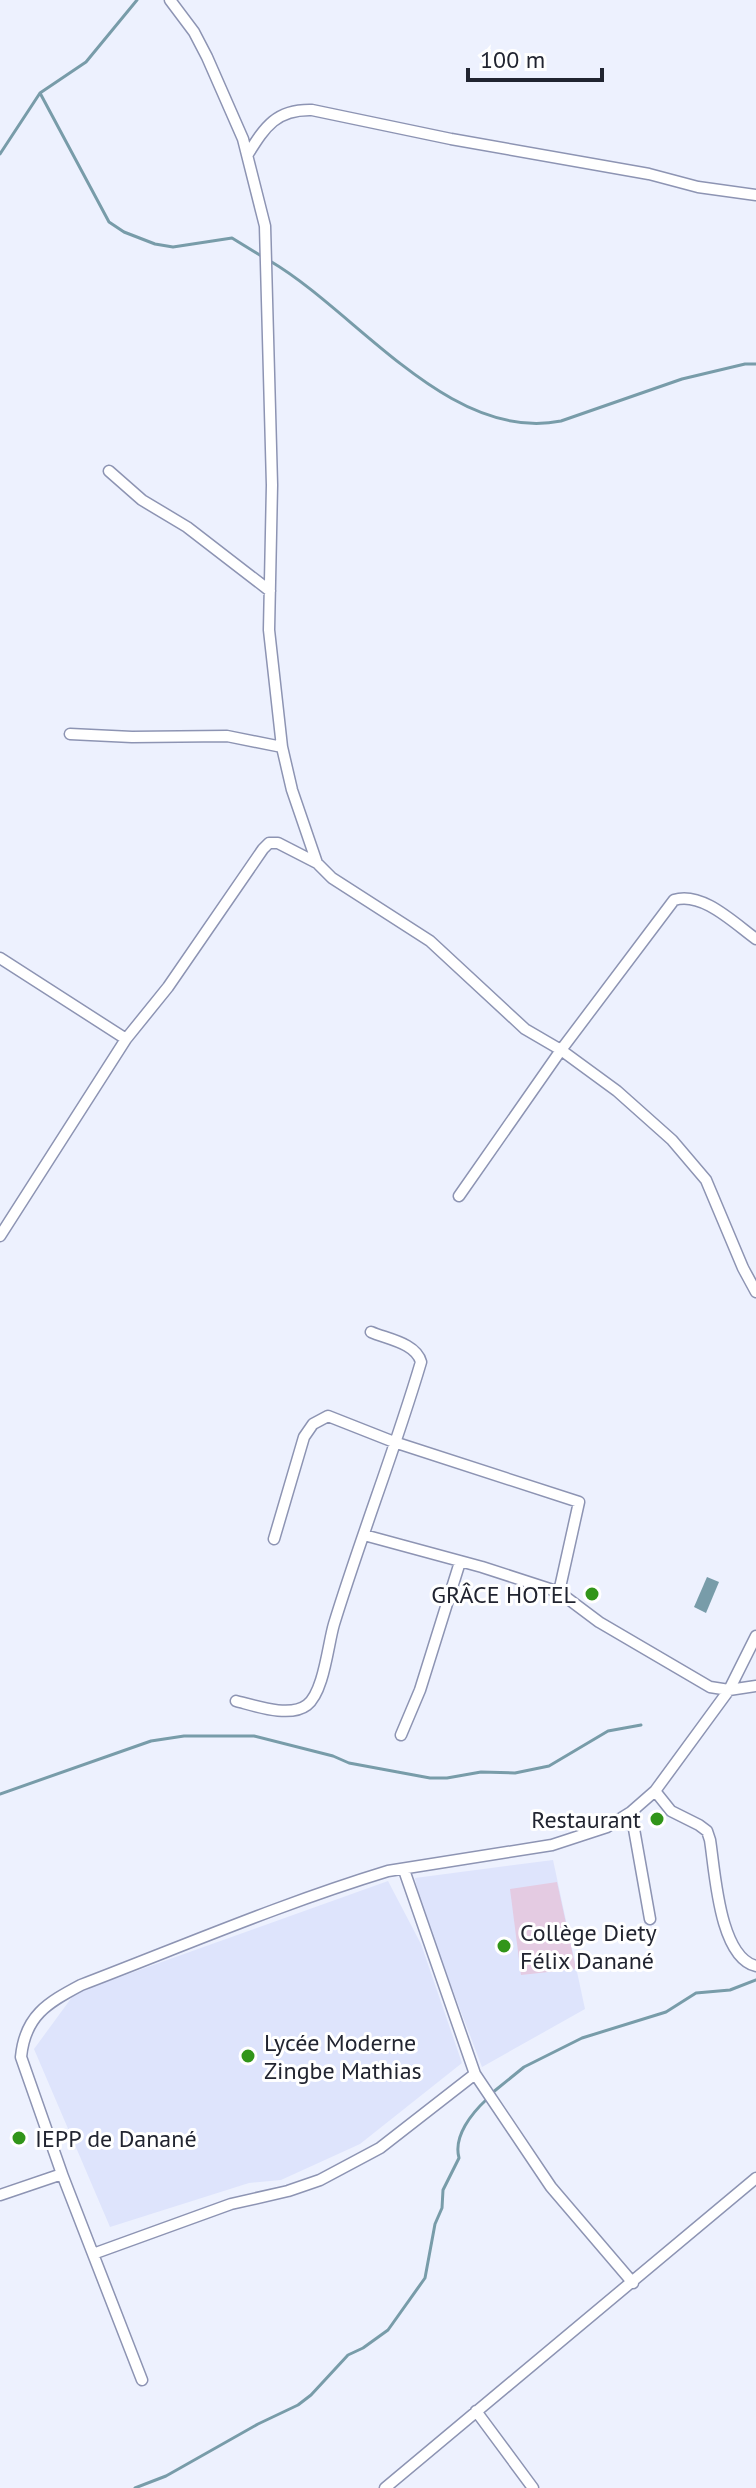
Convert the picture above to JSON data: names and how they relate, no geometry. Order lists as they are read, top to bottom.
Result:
{
  "places": [
    "GRÂCE HOTEL",
    "Restaurant",
    "Collège Diety Félix Danané",
    "Lycée Moderne Zingbe Mathias",
    "IEPP de Danané"
  ],
  "scale_bar": "100 m"
}
